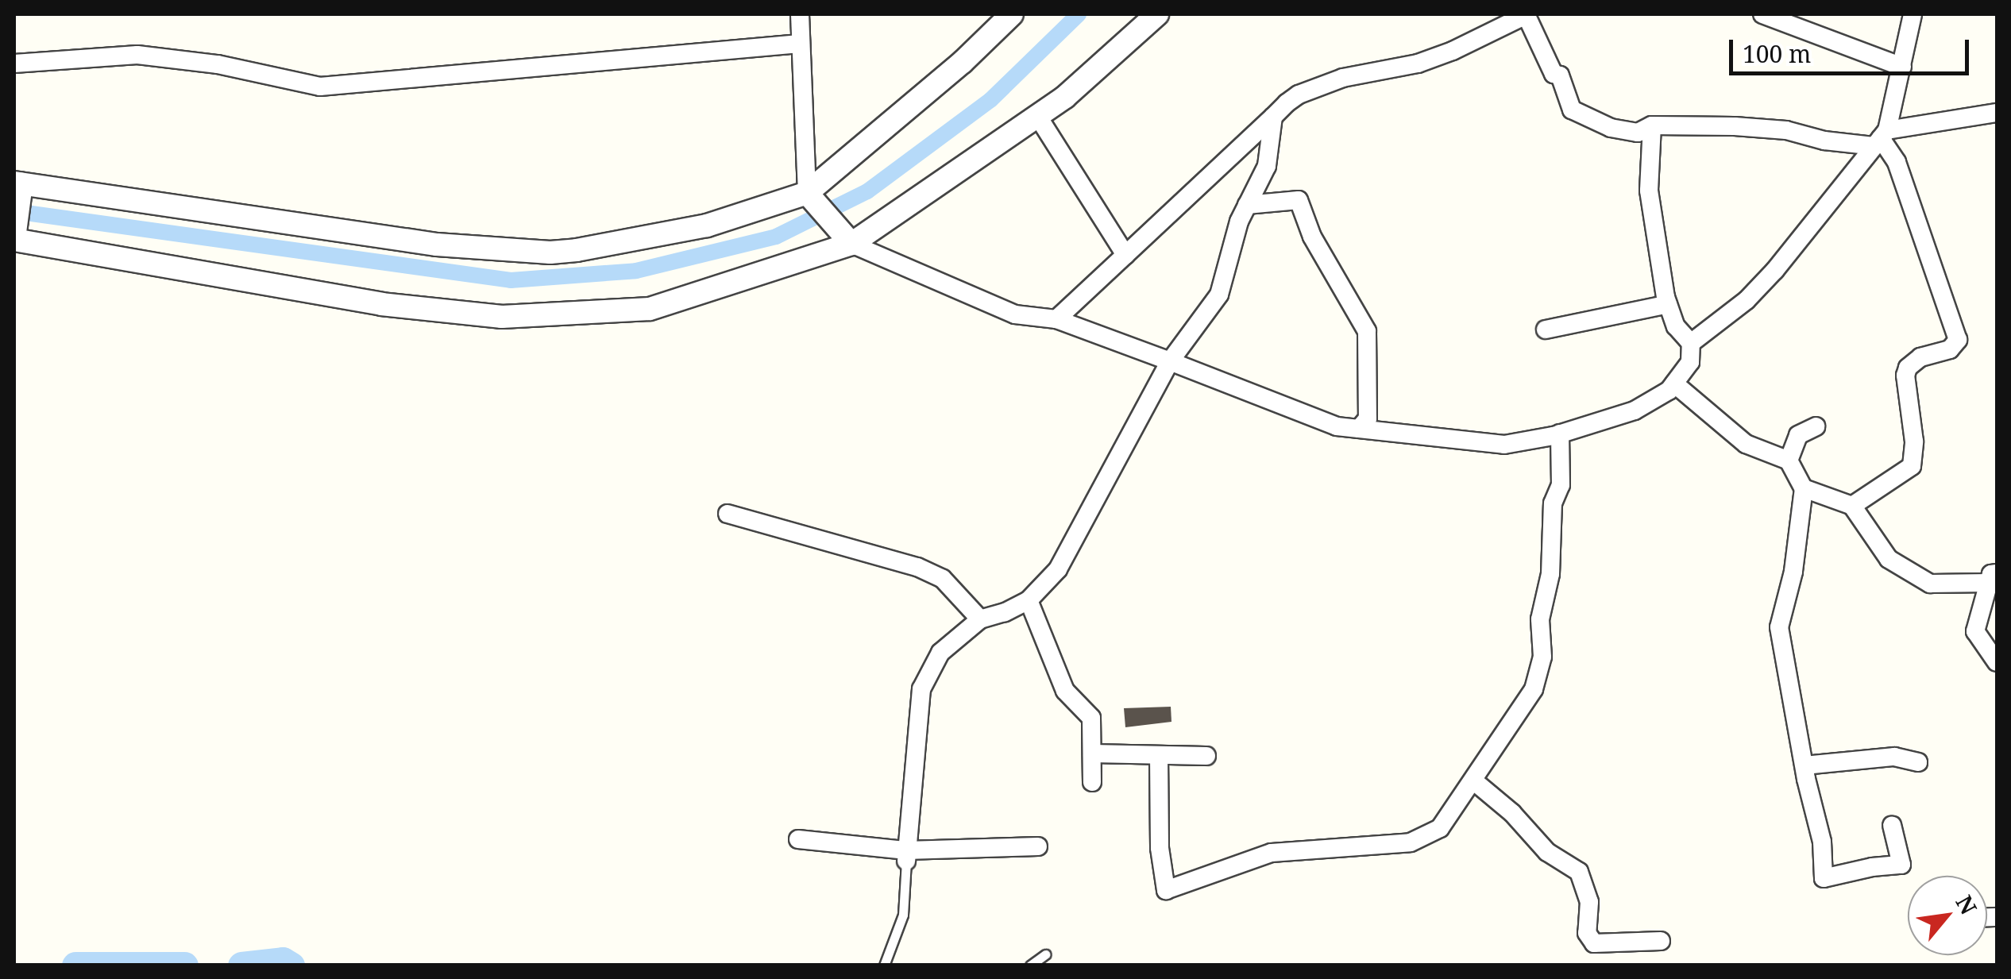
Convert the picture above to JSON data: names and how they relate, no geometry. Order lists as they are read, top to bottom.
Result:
{
  "scale_bar": "100 m",
  "north": "top right"
}
